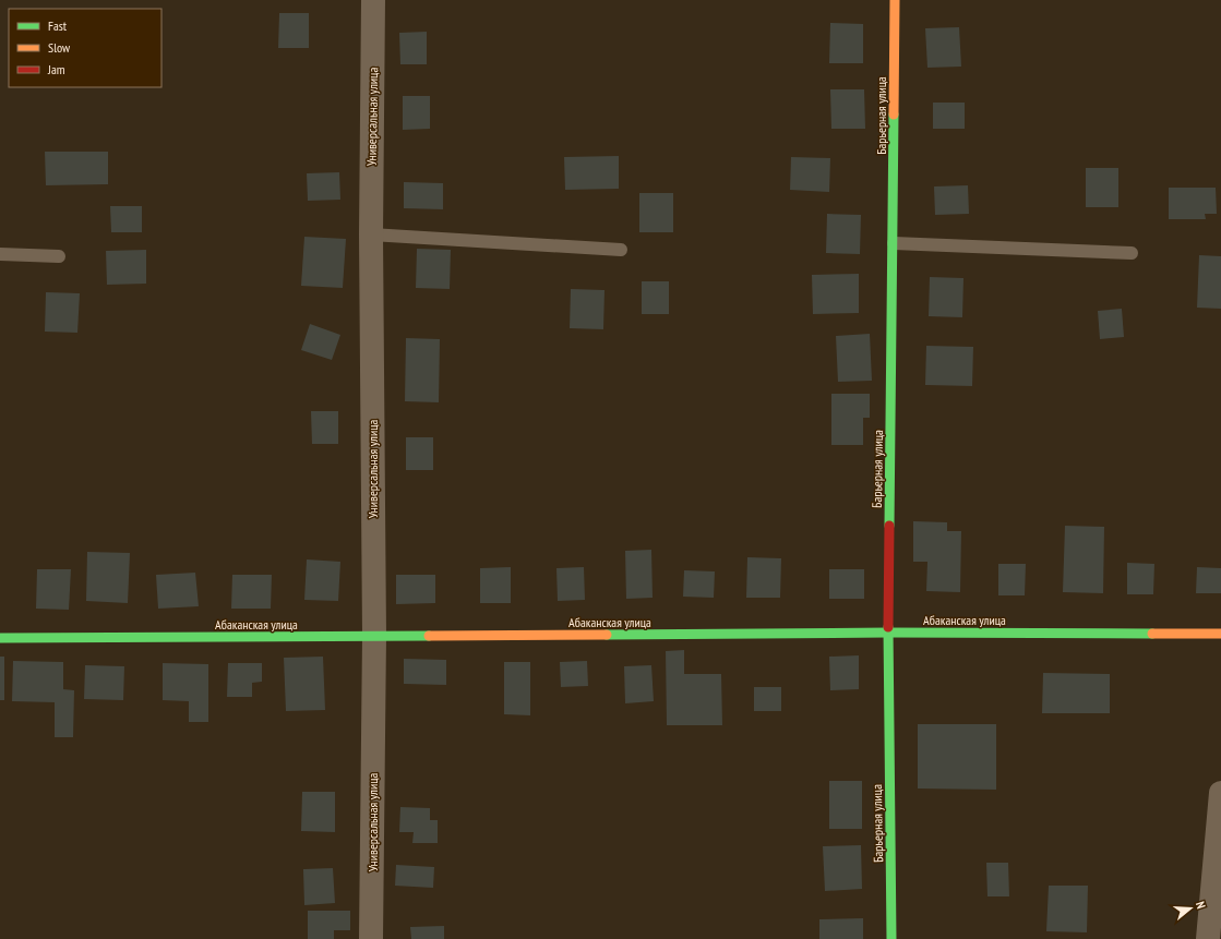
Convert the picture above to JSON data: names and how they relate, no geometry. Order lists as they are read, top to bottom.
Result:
{
  "streets": {
    "street": ["Барьерная улица", "Универсальная улица", "Абаканская улица"]
  },
  "crossings": [
    ["Барьерная улица", "Абаканская улица"],
    ["Универсальная улица", "Абаканская улица"]
  ],
  "legend": ["Fast", "Slow", "Jam"],
  "north": "right"
}
